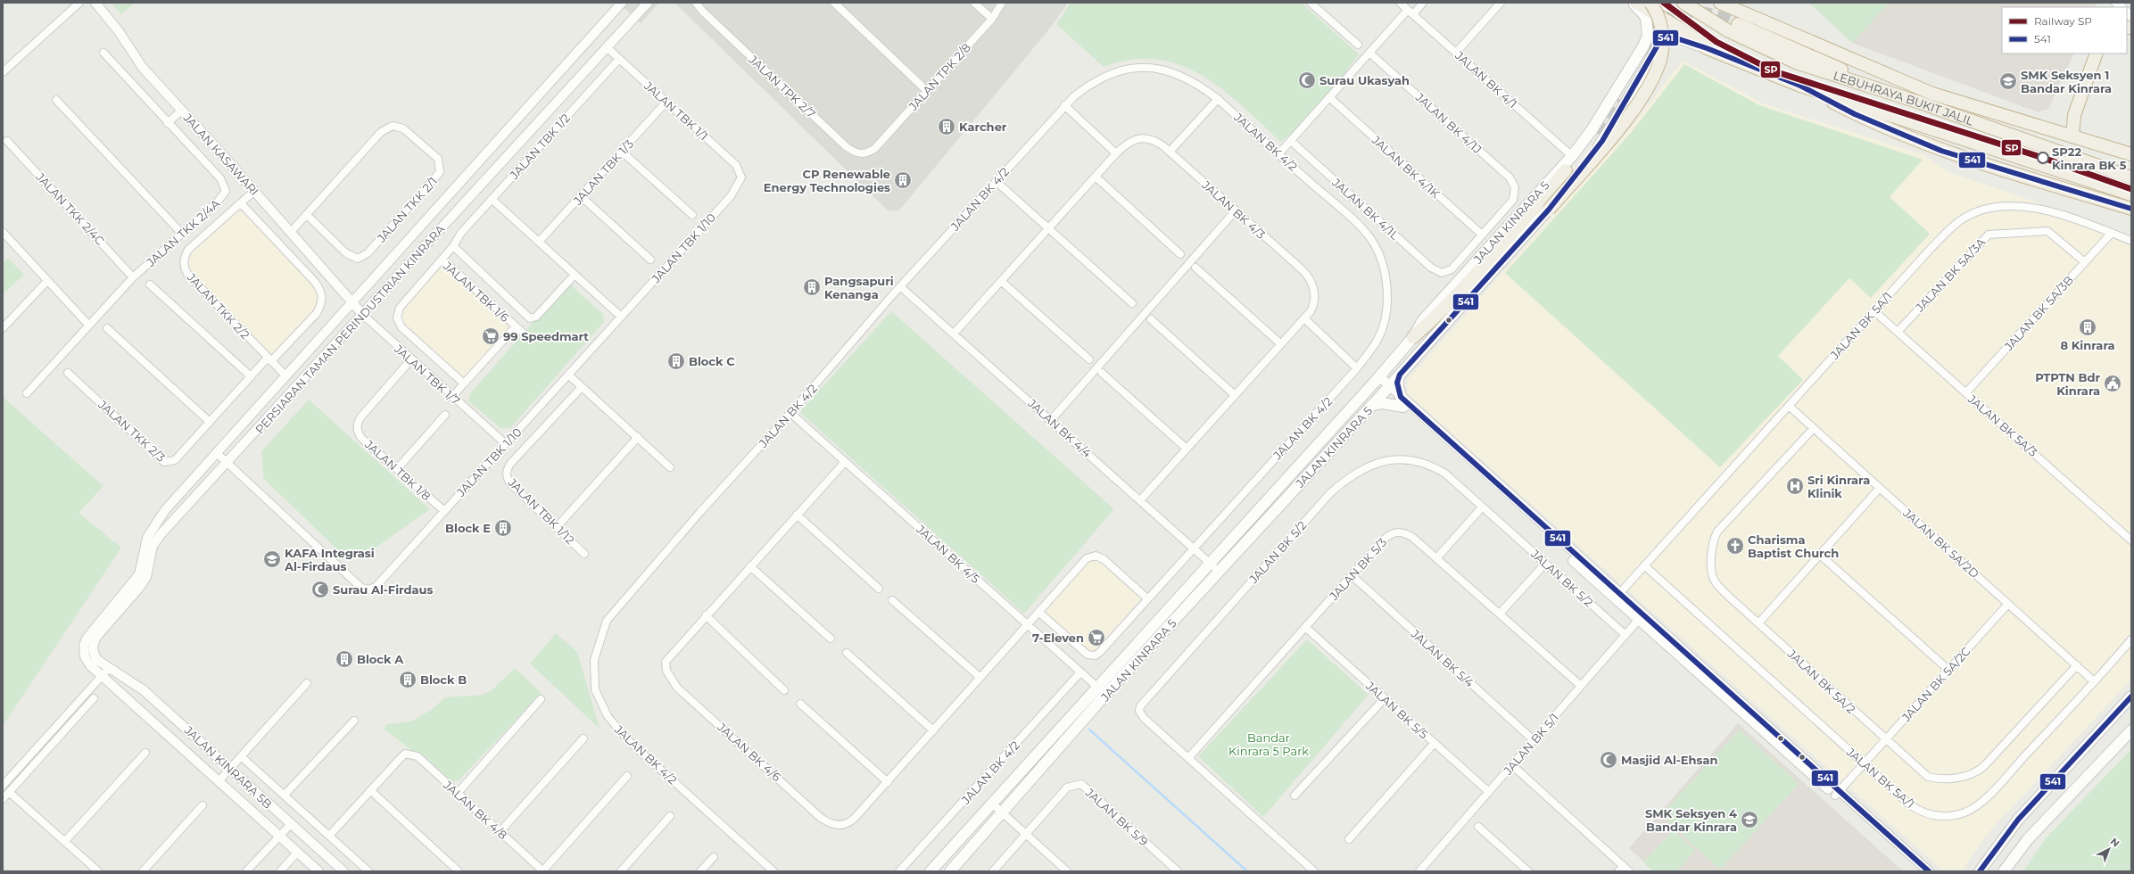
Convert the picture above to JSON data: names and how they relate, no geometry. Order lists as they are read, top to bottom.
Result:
{
  "streets": {
    "highway": ["LEBUHRAYA BUKIT JALIL"],
    "main road": ["JALAN KINRARA 5"],
    "street": [
      "JALAN TPK 2/8",
      "JALAN BK 4/1",
      "JALAN TPK 2/7",
      "JALAN TBK 1/1",
      "JALAN BK 4/1J",
      "JALAN BK 4/2",
      "JALAN TBK 1/2",
      "JALAN KASAWARI",
      "JALAN BK 4/1K",
      "JALAN TBK 1/3",
      "JALAN TKK 2/4C",
      "JALAN BK 4/1L",
      "JALAN TKK 2/1",
      "JALAN BK 4/3",
      "JALAN TKK 2/4A",
      "JALAN TBK 1/10",
      "JALAN BK 5A/3A",
      "JALAN TBK 1/6",
      "JALAN TKK 2/2",
      "JALAN BK 5A/3B",
      "JALAN BK 5A/1",
      "PERSIARAN TAMAN PERINDUSTRIAN KINRARA",
      "JALAN TBK 1/7",
      "JALAN BK 5A/3",
      "JALAN BK 4/4",
      "JALAN TKK 2/3",
      "JALAN TBK 1/8",
      "JALAN TBK 1/12",
      "JALAN BK 5A/2D",
      "JALAN BK 5/2",
      "JALAN BK 4/5",
      "JALAN BK 5/3",
      "JALAN BK 5/4",
      "JALAN BK 5A/2",
      "JALAN BK 5A/2C",
      "JALAN BK 5/5",
      "JALAN BK 5/1",
      "JALAN BK 4/6",
      "JALAN KINRARA 5B",
      "JALAN BK 4/8",
      "JALAN BK 5/9"
    ]
  },
  "crossings": [
    ["JALAN TPK 2/8", "JALAN TPK 2/7"],
    ["JALAN BK 4/1", "JALAN KINRARA 5"],
    ["LEBUHRAYA BUKIT JALIL", "JALAN KINRARA 5"],
    ["JALAN TBK 1/1", "JALAN TBK 1/2"],
    ["JALAN TBK 1/1", "JALAN TBK 1/3"],
    ["JALAN TBK 1/1", "JALAN TBK 1/10"],
    ["JALAN TBK 1/1", "PERSIARAN TAMAN PERINDUSTRIAN KINRARA"],
    ["JALAN BK 4/1J", "JALAN BK 4/1K"],
    ["JALAN BK 4/1J", "JALAN BK 4/1L"],
    ["JALAN BK 4/2", "JALAN BK 4/4"],
    ["JALAN BK 4/2", "JALAN BK 4/5"],
    ["JALAN BK 4/2", "JALAN BK 4/6"],
    ["JALAN TBK 1/2", "JALAN TBK 1/6"],
    ["JALAN KASAWARI", "JALAN TKK 2/1"],
    ["JALAN KASAWARI", "JALAN TKK 2/2"],
    ["JALAN KASAWARI", "PERSIARAN TAMAN PERINDUSTRIAN KINRARA"],
    ["JALAN KASAWARI", "JALAN TBK 1/7"],
    ["JALAN BK 4/1K", "JALAN BK 4/1L"],
    ["JALAN TKK 2/4C", "JALAN TKK 2/4A"],
    ["JALAN BK 4/3", "JALAN BK 4/4"],
    ["JALAN KINRARA 5", "JALAN BK 4/4"],
    ["JALAN KINRARA 5", "JALAN BK 4/5"],
    ["JALAN TBK 1/10", "PERSIARAN TAMAN PERINDUSTRIAN KINRARA"],
    ["JALAN TBK 1/10", "JALAN TBK 1/7"],
    ["JALAN TBK 1/10", "JALAN TBK 1/8"],
    ["JALAN BK 5A/3A", "JALAN BK 5A/3B"],
    ["JALAN BK 5A/3A", "JALAN BK 5A/3"],
    ["JALAN TBK 1/6", "JALAN TBK 1/7"],
    ["JALAN TKK 2/2", "PERSIARAN TAMAN PERINDUSTRIAN KINRARA"],
    ["JALAN TKK 2/2", "JALAN TKK 2/3"],
    ["JALAN BK 5A/3B", "JALAN BK 5A/1"],
    ["JALAN BK 5A/3B", "JALAN BK 5A/3"],
    ["JALAN BK 5A/1", "JALAN BK 5A/3"],
    ["JALAN BK 5A/1", "JALAN BK 5A/2D"],
    ["JALAN BK 5A/1", "JALAN BK 5A/2C"],
    ["PERSIARAN TAMAN PERINDUSTRIAN KINRARA", "JALAN TBK 1/7"],
    ["PERSIARAN TAMAN PERINDUSTRIAN KINRARA", "JALAN KINRARA 5B"],
    ["JALAN TBK 1/7", "JALAN TBK 1/8"],
    ["JALAN BK 5A/2D", "JALAN BK 5A/2"],
    ["JALAN BK 5A/2D", "JALAN BK 5A/2C"],
    ["JALAN BK 5/2", "JALAN BK 5/3"],
    ["JALAN BK 5/2", "JALAN BK 5/1"],
    ["JALAN BK 4/5", "JALAN BK 4/6"],
    ["JALAN BK 5/3", "JALAN BK 5/4"],
    ["JALAN BK 5/3", "JALAN BK 5/5"],
    ["JALAN BK 5/3", "JALAN BK 5/1"],
    ["JALAN BK 5/4", "JALAN BK 5/1"],
    ["JALAN BK 5A/2", "JALAN BK 5A/2C"],
    ["JALAN BK 5/5", "JALAN BK 5/1"]
  ],
  "parks": ["Bandar Kinrara 5 Park"],
  "places": {
    "mosque": ["Surau Ukasyah", "Surau Al-Firdaus", "Masjid Al-Ehsan"],
    "school or university": ["SMK Seksyen 1 Bandar Kinrara", "KAFA Integrasi Al-Firdaus", "SMK Seksyen 4 Bandar Kinrara"],
    "building": [
      "Karcher",
      "CP Renewable Energy Technologies",
      "Pangsapuri Kenanga",
      "8 Kinrara",
      "Block C",
      "Block E",
      "Block A",
      "Block B"
    ],
    "other": ["SP22 Kinrara BK 5"],
    "supermarket": ["99 Speedmart", "7-Eleven"],
    "public building": ["PTPTN Bdr Kinrara"],
    "hospital": ["Sri Kinrara Klinik"],
    "church": ["Charisma Baptist Church"]
  },
  "lines": ["rail line SP", "transit line 541"],
  "legend": ["Railway SP", "541"],
  "north": "top right"
}
